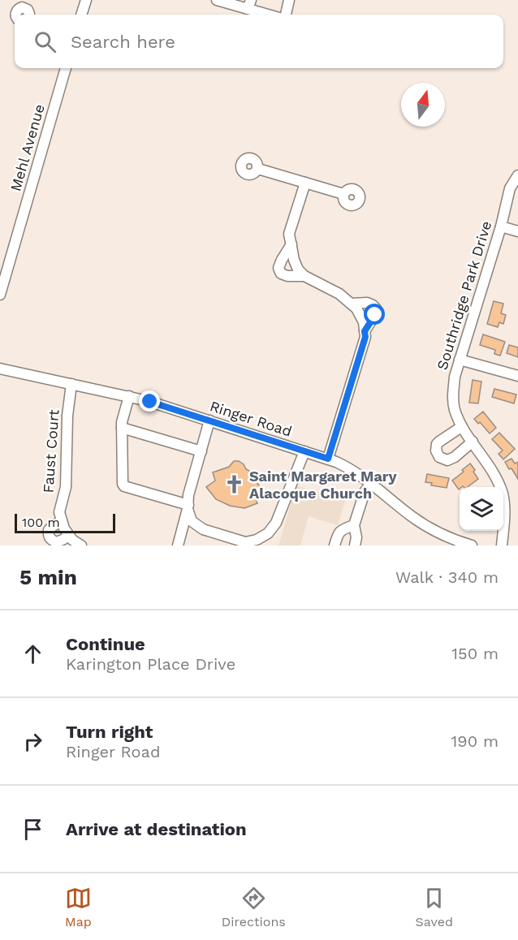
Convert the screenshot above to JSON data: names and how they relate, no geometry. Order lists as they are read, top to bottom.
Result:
{
  "streets": {
    "street": [
      "Mehl Avenue",
      "Southridge Park Drive",
      "Ringer Road",
      "Faust Court"
    ]
  },
  "crossings": [
    ["Ringer Road", "Faust Court"]
  ],
  "places": {
    "church": ["Saint Margaret Mary Alacoque Church"]
  },
  "scale_bar": "100 m",
  "north": "top",
  "page": {
    "search": "Search here",
    "scale": "100 m",
    "heading": ["5 min", "Walk · 340 m"],
    "list": [
      ["Continue", "Karington Place Drive", "150 m"],
      ["Turn right", "Ringer Road", "190 m"],
      "Arrive at destination"
    ],
    "nav": ["Map", "Directions", "Saved"]
  }
}
